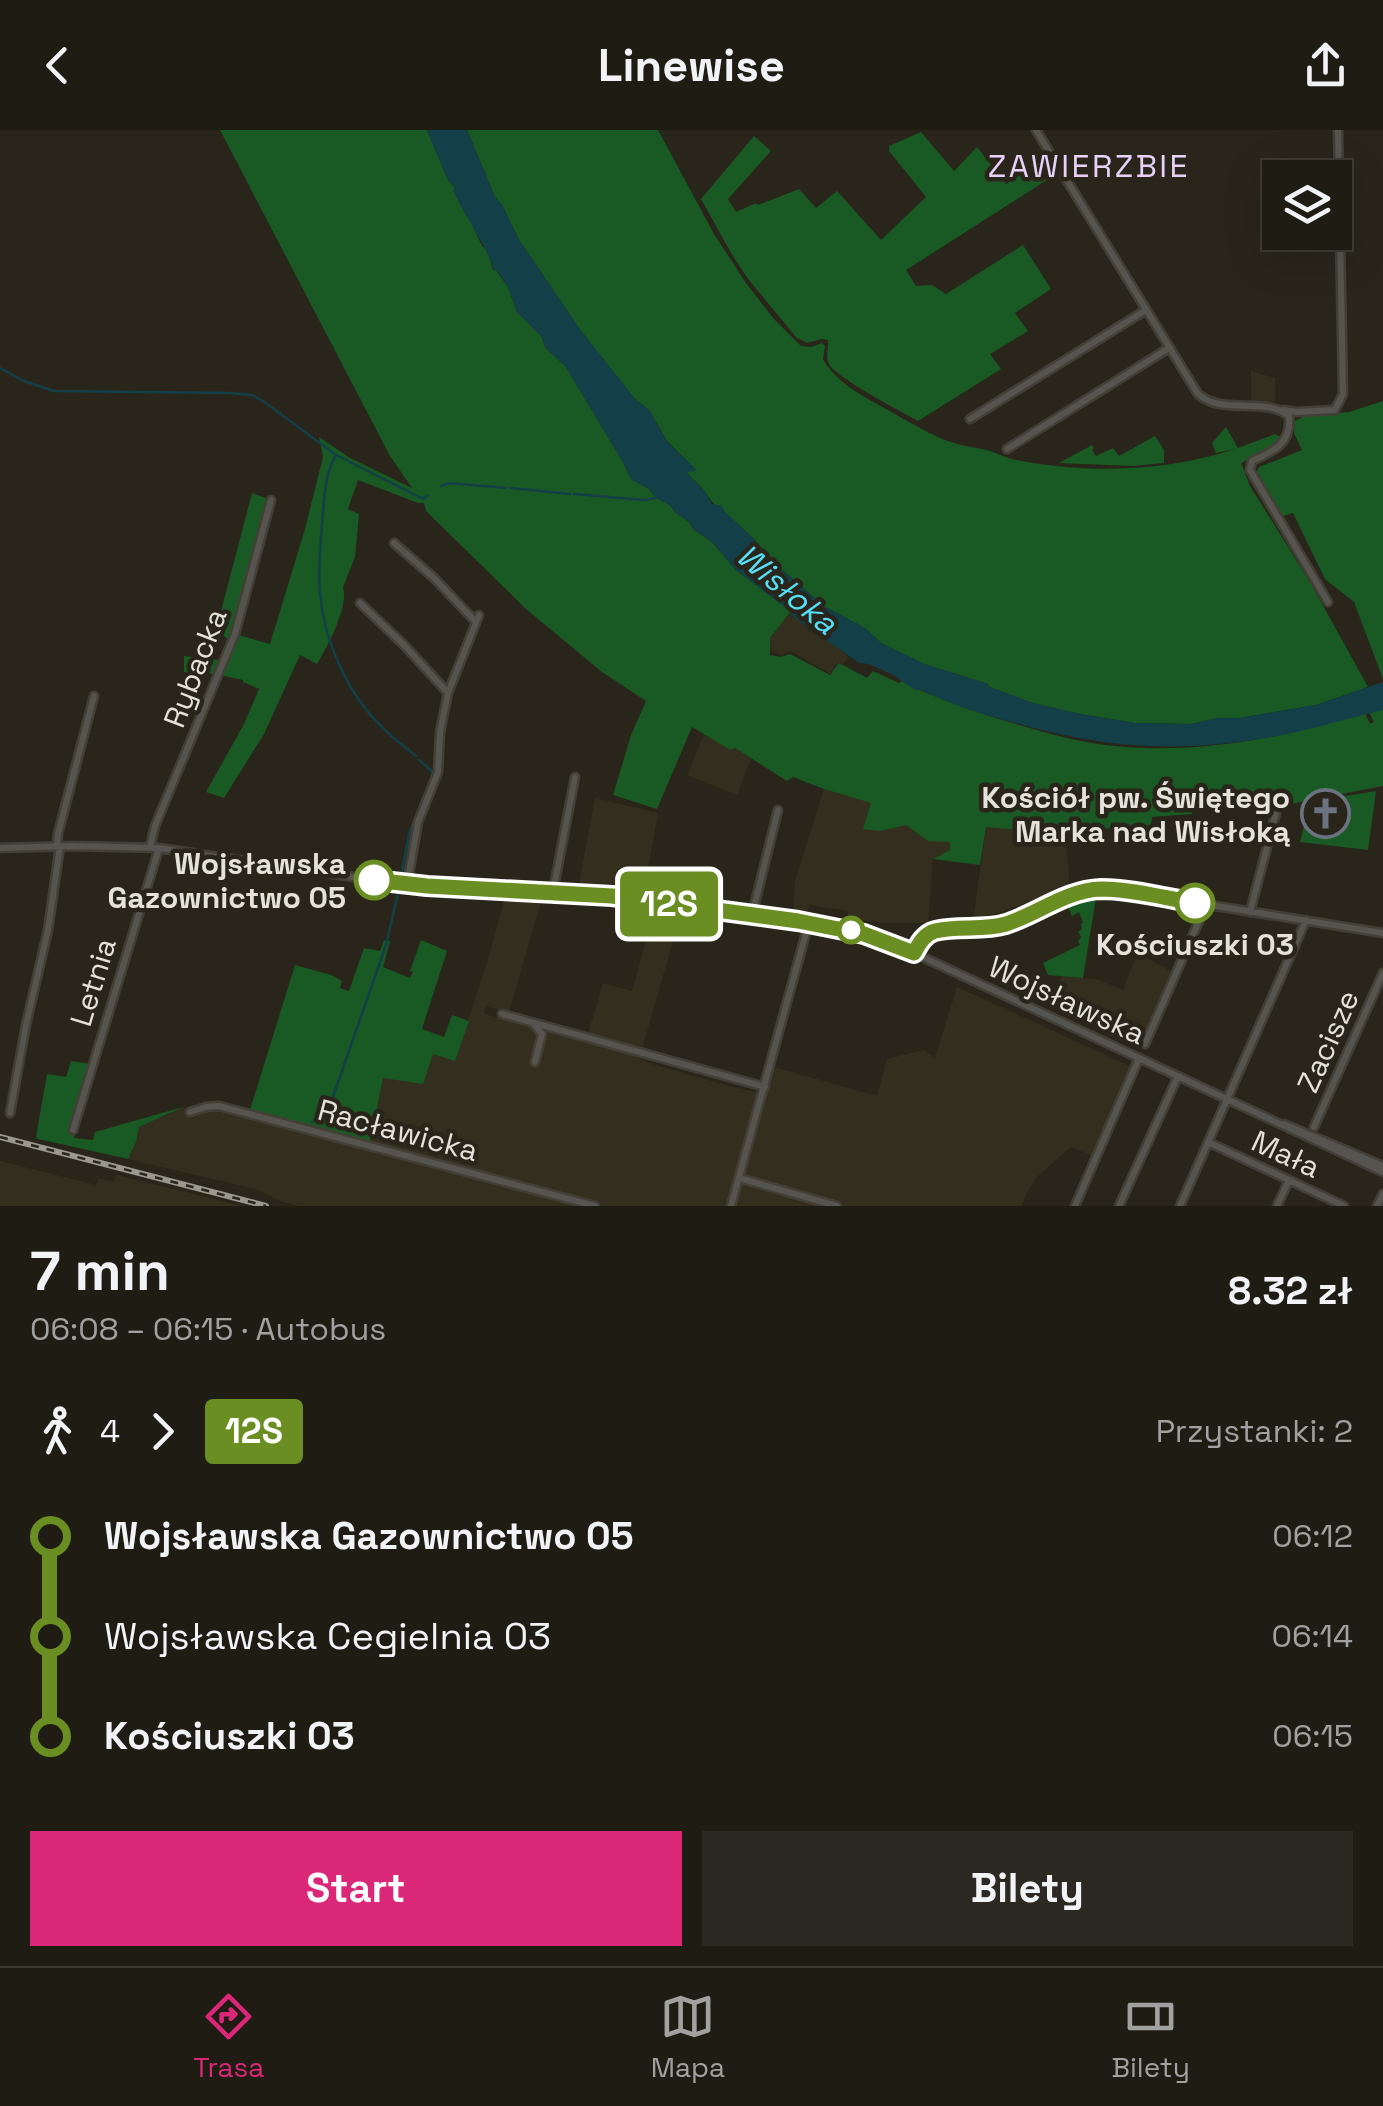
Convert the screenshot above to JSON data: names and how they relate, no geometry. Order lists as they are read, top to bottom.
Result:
{
  "streets": {
    "street": [
      "Rybacka",
      "Letnia",
      "Wojsławska",
      "Zacisze",
      "Racławicka",
      "Mała"
    ]
  },
  "crossings": [
    ["Rybacka", "Letnia"],
    ["Rybacka", "Wojsławska"],
    ["Letnia", "Wojsławska"]
  ],
  "districts": ["ZAWIERZBIE"],
  "water": ["Wisłoka"],
  "places": {
    "church": ["Kościół pw. Świętego Marka nad Wisłoką"],
    "other": ["Wojsławska Gazownictwo 05", "Kościuszki 03"]
  },
  "lines": ["bus line 12S"],
  "page": {
    "header": "Linewise",
    "on_map": "12S",
    "heading": ["7 min", "06:08 – 06:15 · Autobus", "8.32 zł"],
    "legs": ["4", "12S", "Przystanki: 2"],
    "list": [
      {
        "name": "Wojsławska Gazownictwo 05",
        "value": "06:12"
      },
      {
        "name": "Wojsławska Cegielnia 03",
        "value": "06:14"
      },
      {
        "name": "Kościuszki 03",
        "value": "06:15"
      }
    ],
    "buttons": ["Start", "Bilety"],
    "tabs": ["Trasa", "Mapa", "Bilety"]
  }
}
